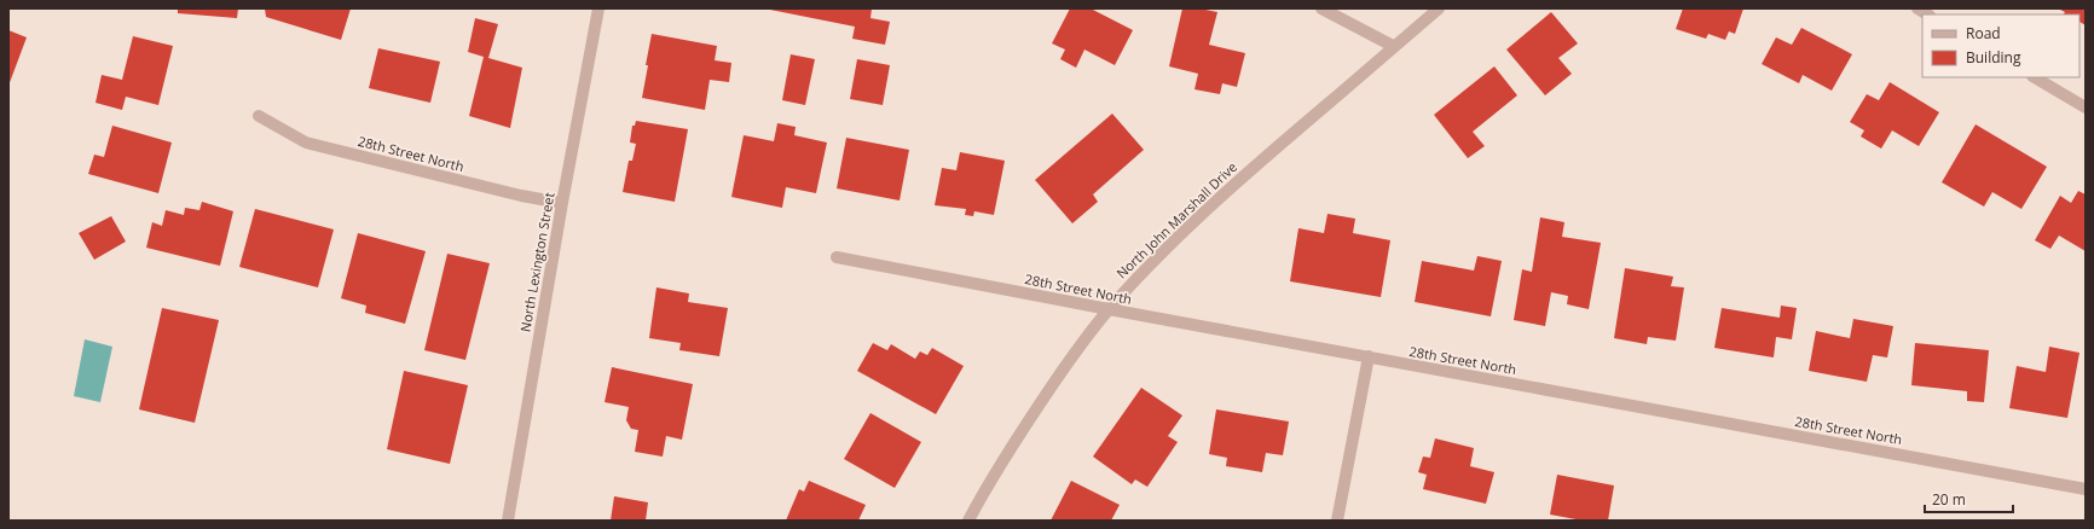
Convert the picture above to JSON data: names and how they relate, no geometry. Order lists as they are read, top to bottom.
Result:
{
  "streets": {
    "street": ["28th Street North", "North John Marshall Drive", "North Lexington Street"]
  },
  "crossings": [
    ["28th Street North", "North John Marshall Drive"],
    ["28th Street North", "North Lexington Street"]
  ],
  "legend": ["Road", "Building"],
  "scale_bar": "20 m"
}
